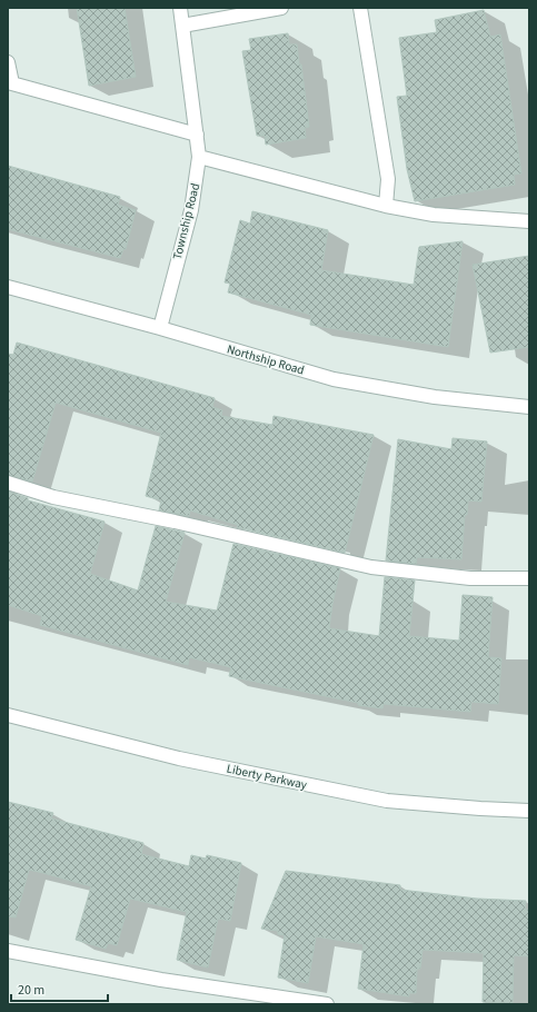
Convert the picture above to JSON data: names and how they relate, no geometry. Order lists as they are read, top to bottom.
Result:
{
  "streets": {
    "street": ["Township Road", "Northship Road", "Liberty Parkway"]
  },
  "crossings": [
    ["Township Road", "Northship Road"]
  ],
  "scale_bar": "20 m"
}
